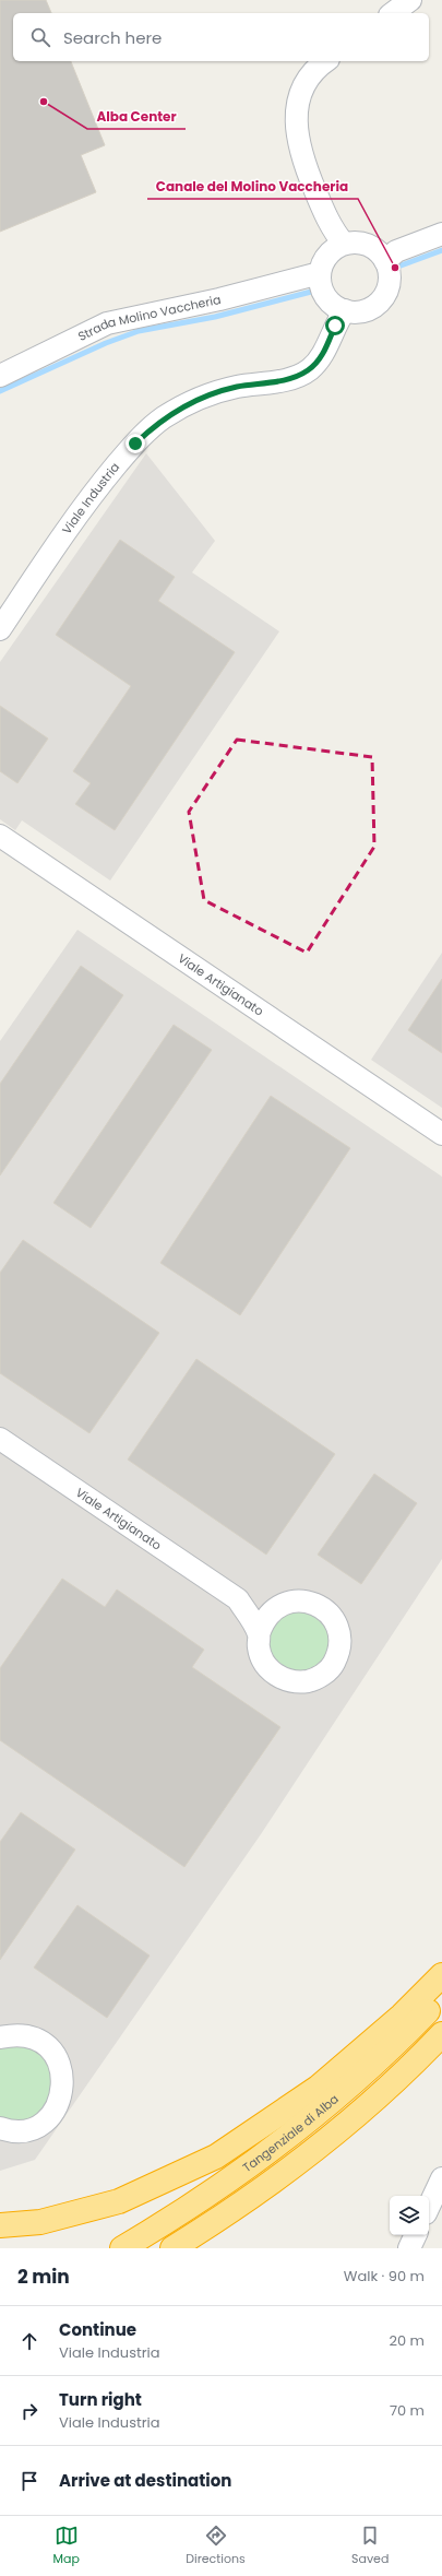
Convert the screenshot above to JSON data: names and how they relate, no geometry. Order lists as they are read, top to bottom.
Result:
{
  "streets": {
    "highway": ["Tangenziale di Alba"],
    "street": ["Strada Molino Vaccheria", "Viale Industria", "Viale Artigianato"]
  },
  "crossings": [
    ["Strada Molino Vaccheria", "Viale Industria"]
  ],
  "places": ["Alba Center", "Canale del Molino Vaccheria"],
  "page": {
    "search": "Search here",
    "heading": ["2 min", "Walk · 90 m"],
    "list": [
      ["Continue", "Viale Industria", "20 m"],
      ["Turn right", "Viale Industria", "70 m"],
      "Arrive at destination"
    ],
    "nav": ["Map", "Directions", "Saved"]
  }
}
